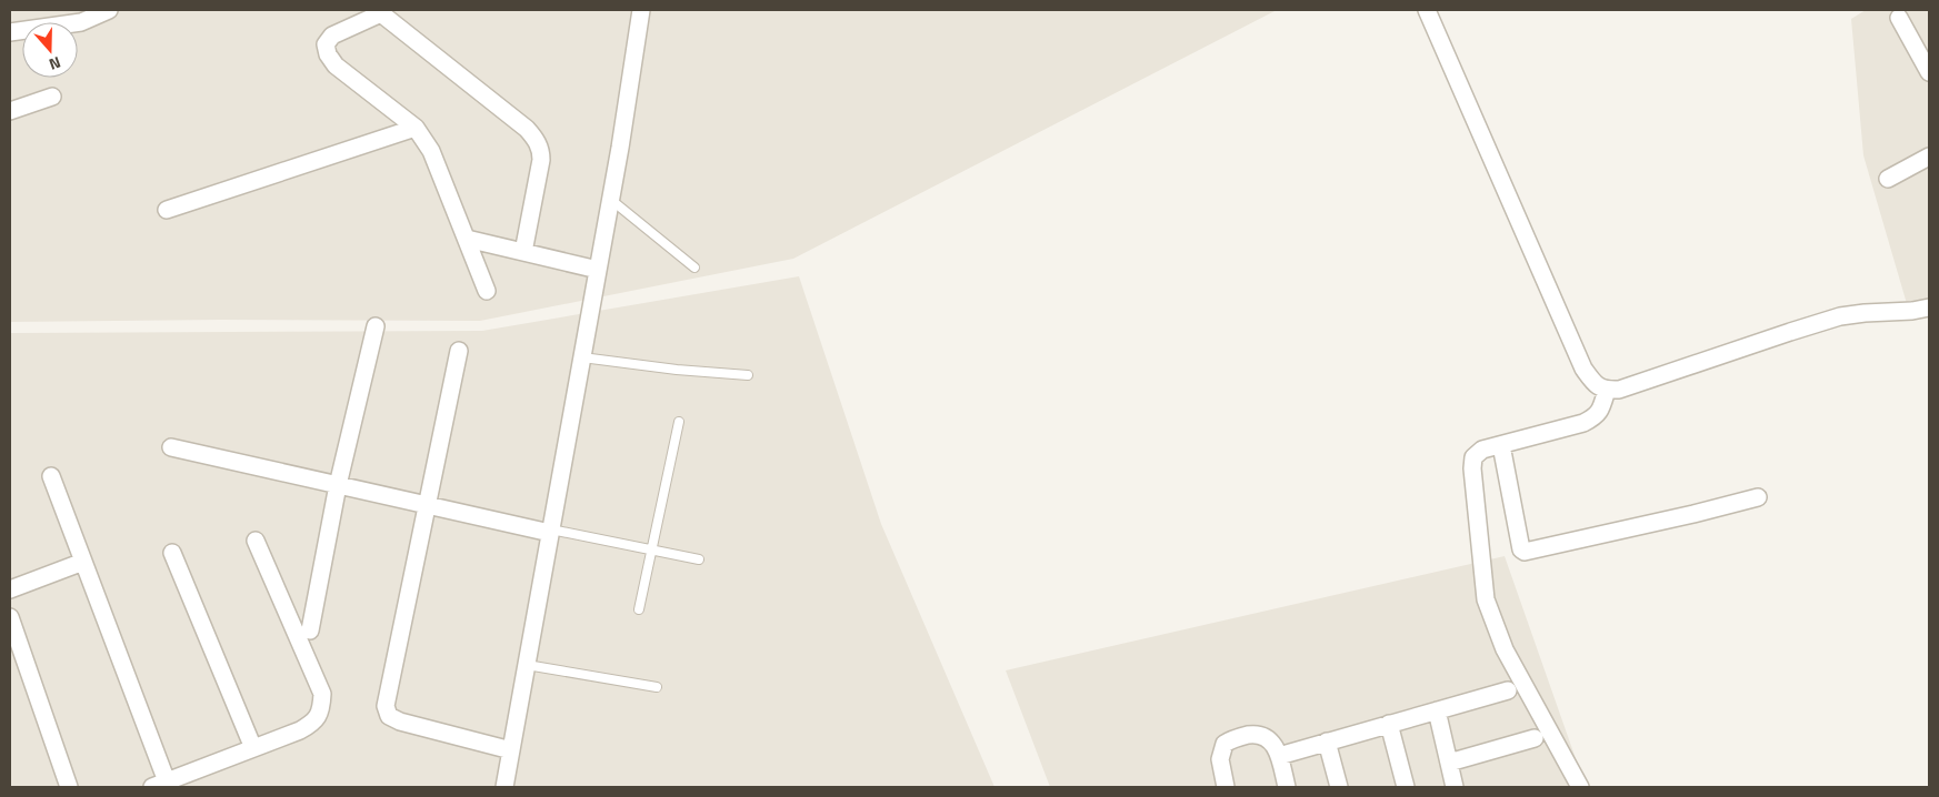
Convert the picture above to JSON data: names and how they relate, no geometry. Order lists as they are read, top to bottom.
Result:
{
  "north": "bottom"
}
